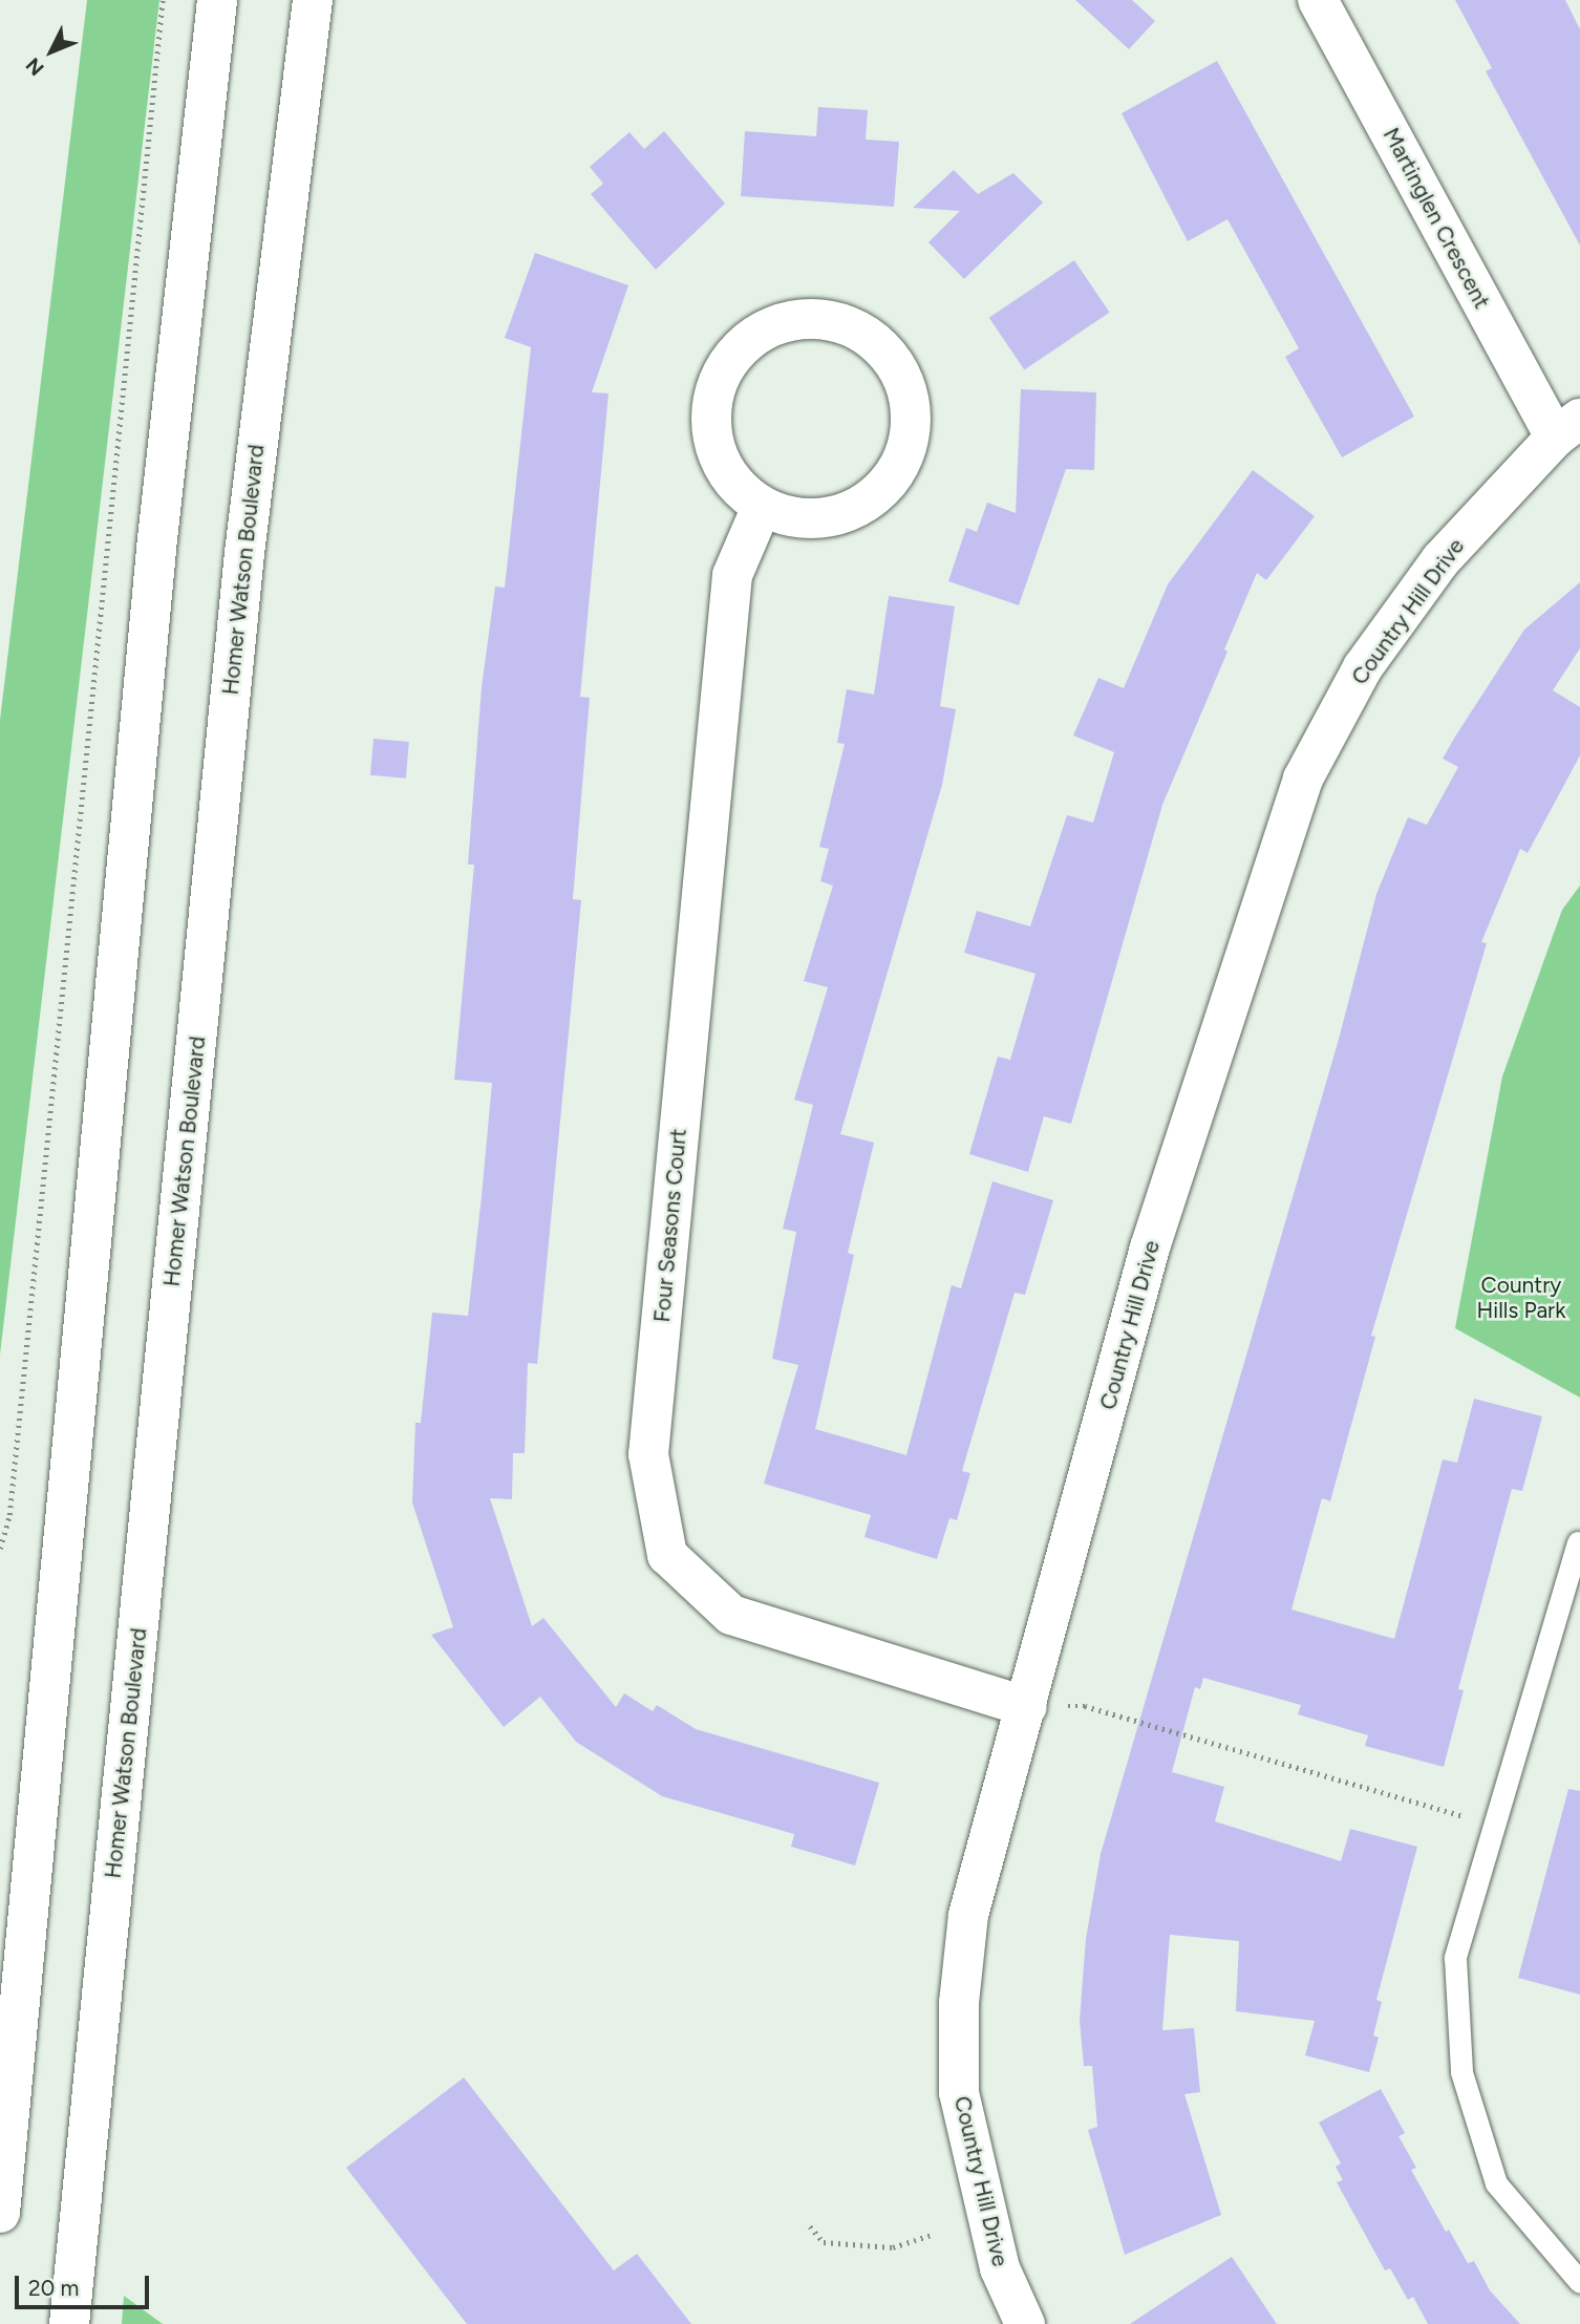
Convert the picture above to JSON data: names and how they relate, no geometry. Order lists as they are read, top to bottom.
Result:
{
  "streets": {
    "street": [
      "Martinglen Crescent",
      "Homer Watson Boulevard",
      "Country Hill Drive",
      "Four Seasons Court"
    ]
  },
  "crossings": [
    ["Martinglen Crescent", "Country Hill Drive"],
    ["Country Hill Drive", "Four Seasons Court"]
  ],
  "parks": ["Country Hills Park"],
  "scale_bar": "20 m",
  "north": "bottom left"
}
